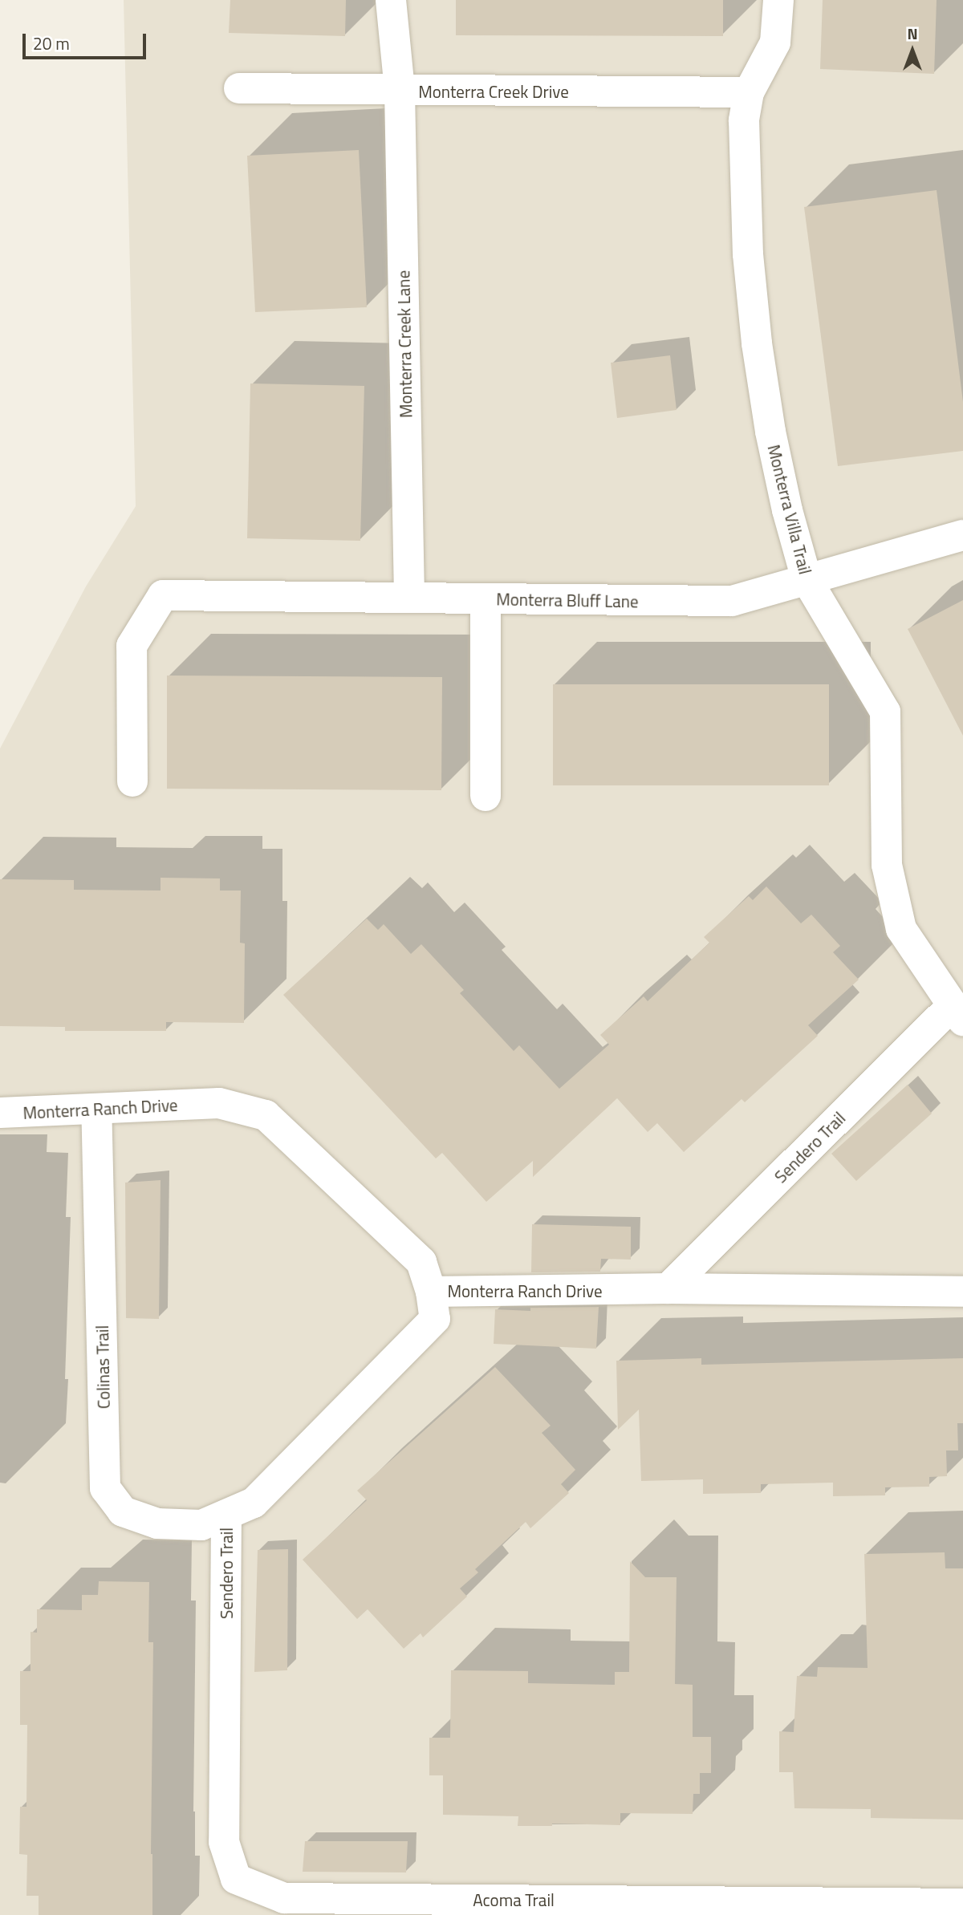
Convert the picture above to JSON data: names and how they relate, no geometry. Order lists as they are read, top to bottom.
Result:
{
  "streets": {
    "street": [
      "Monterra Creek Drive",
      "Monterra Creek Lane",
      "Monterra Villa Trail",
      "Monterra Bluff Lane",
      "Monterra Ranch Drive",
      "Sendero Trail",
      "Colinas Trail",
      "Acoma Trail"
    ]
  },
  "crossings": [
    ["Monterra Creek Drive", "Monterra Creek Lane"],
    ["Monterra Creek Drive", "Monterra Villa Trail"],
    ["Monterra Creek Lane", "Monterra Bluff Lane"],
    ["Monterra Villa Trail", "Monterra Bluff Lane"],
    ["Monterra Villa Trail", "Sendero Trail"],
    ["Monterra Ranch Drive", "Sendero Trail"],
    ["Monterra Ranch Drive", "Colinas Trail"],
    ["Sendero Trail", "Colinas Trail"],
    ["Sendero Trail", "Acoma Trail"]
  ],
  "scale_bar": "20 m",
  "north": "top"
}
